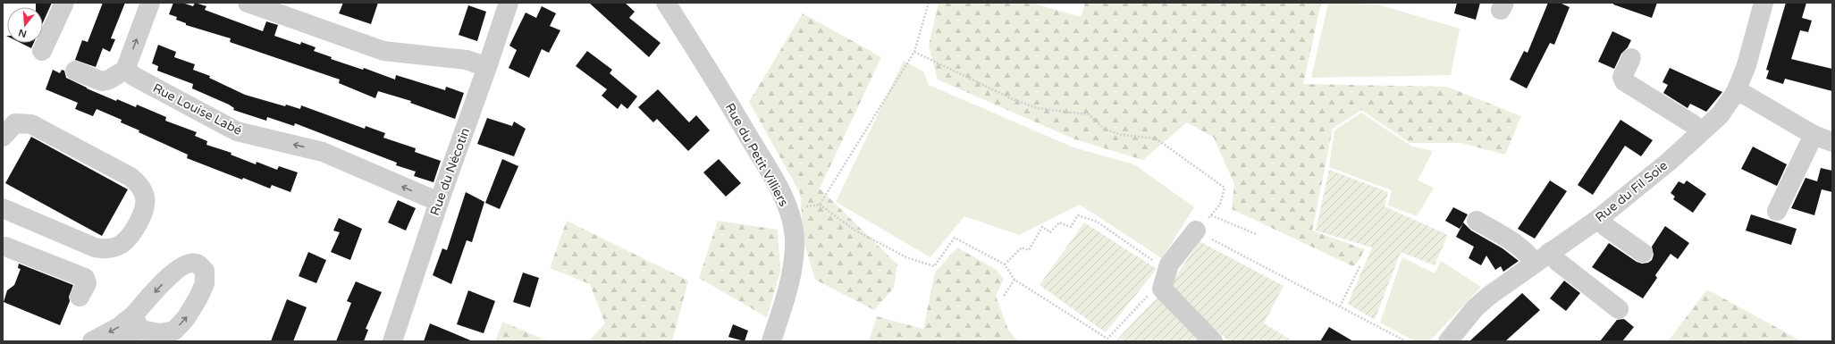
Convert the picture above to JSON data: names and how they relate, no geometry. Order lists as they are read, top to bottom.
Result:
{
  "streets": {
    "street": [
      "Rue Louise Labé",
      "Rue du Petit Villiers",
      "Rue du Nécotin",
      "Rue du Fil Soie"
    ]
  },
  "crossings": [
    ["Rue Louise Labé", "Rue du Nécotin"]
  ],
  "north": "bottom"
}
